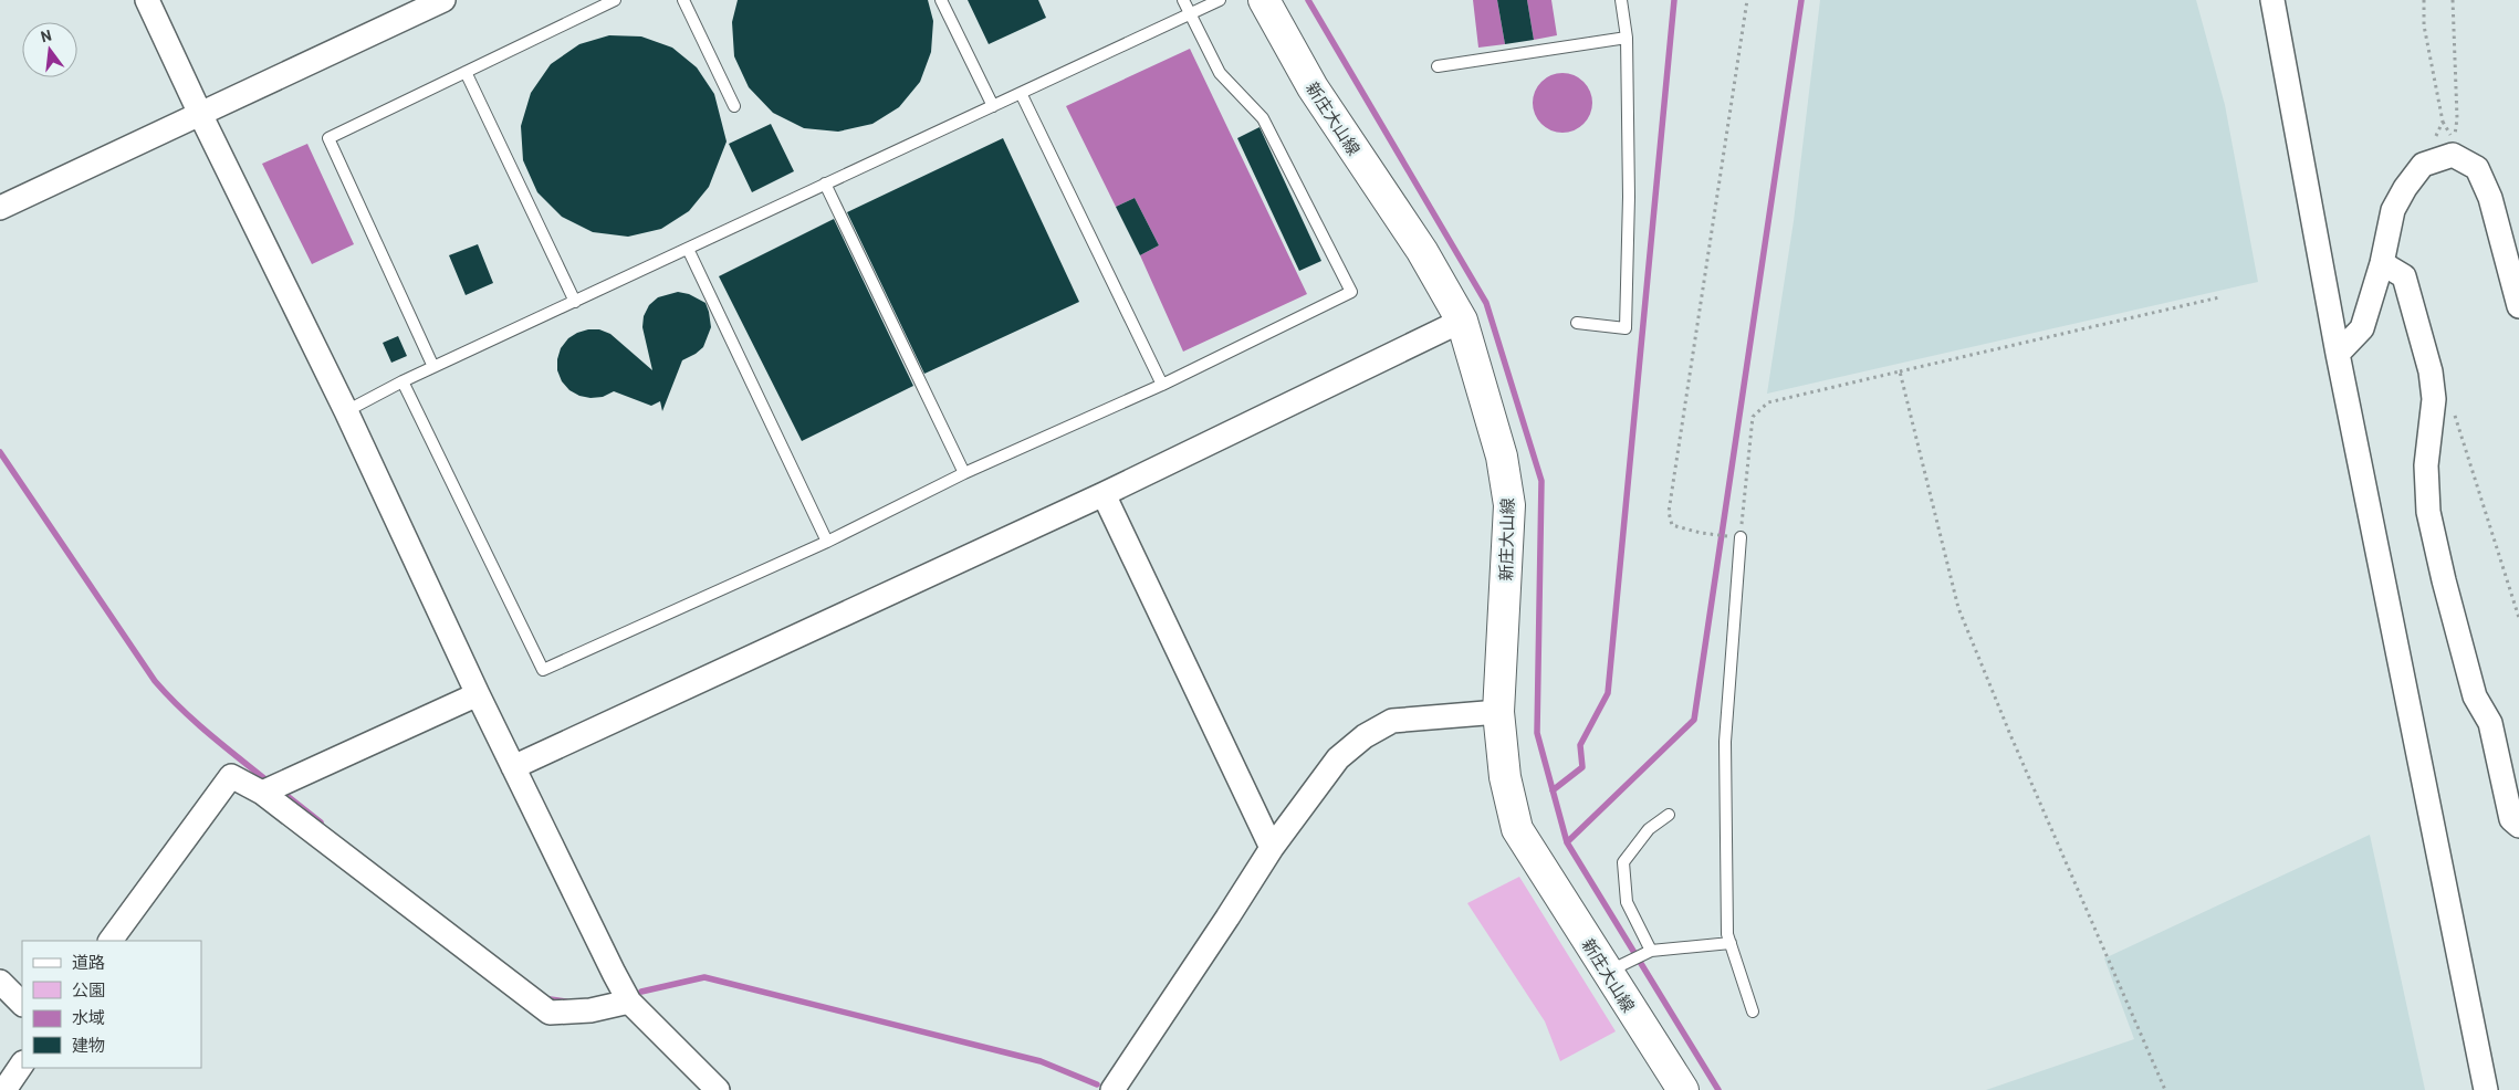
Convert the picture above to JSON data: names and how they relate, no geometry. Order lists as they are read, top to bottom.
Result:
{
  "streets": {
    "main road": ["新庄大山線"]
  },
  "legend": [
    "道路",
    "公園",
    "水域",
    "建物"
  ],
  "north": "top"
}
